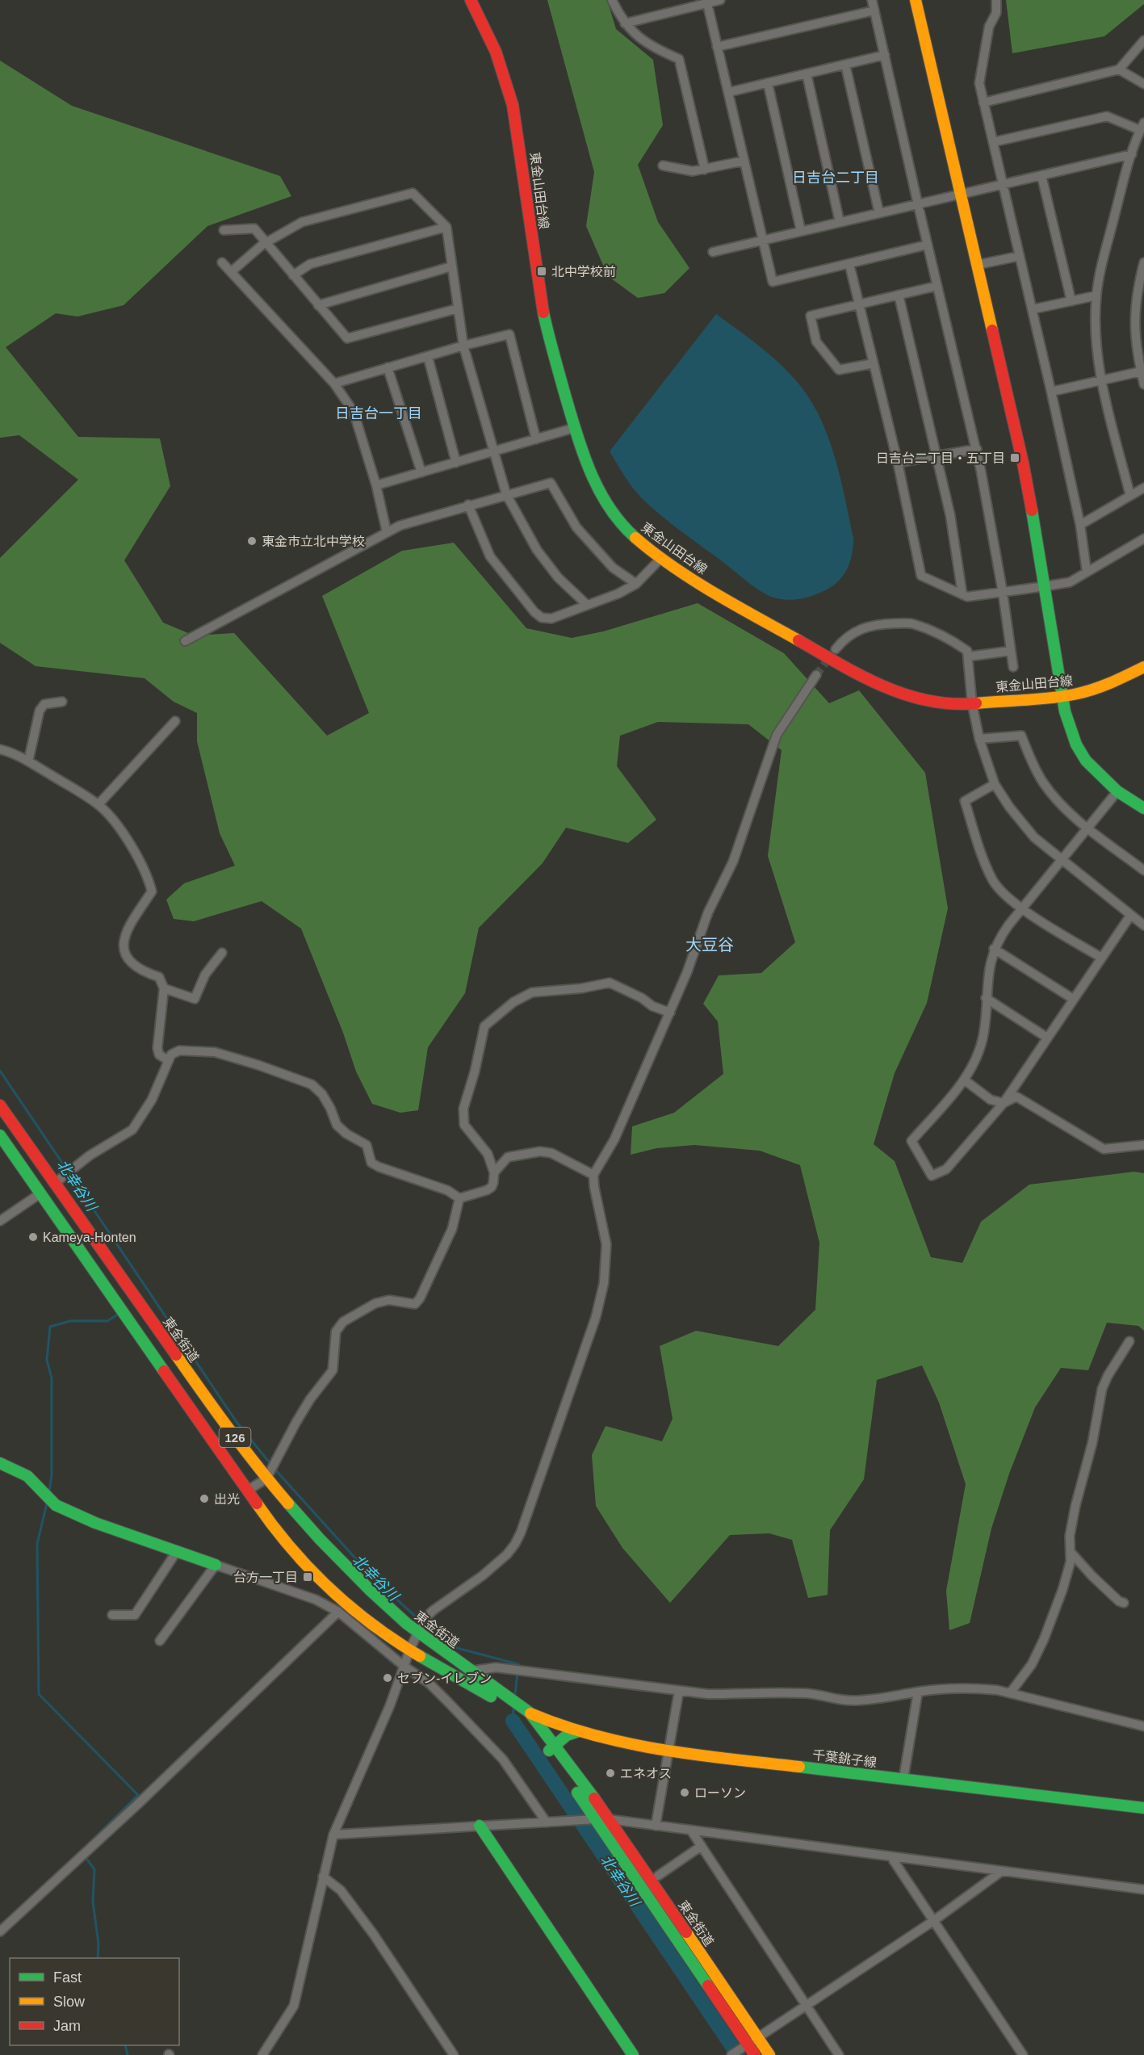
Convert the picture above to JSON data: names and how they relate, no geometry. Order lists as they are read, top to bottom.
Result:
{
  "streets": {
    "main road": [
      "東金山田台線",
      "東金街道",
      "126",
      "千葉銚子線"
    ]
  },
  "crossings": [
    ["東金街道", "千葉銚子線"]
  ],
  "districts": ["日吉台二丁目", "日吉台一丁目", "大豆谷"],
  "water": ["北幸谷川"],
  "places": {
    "transit": ["北中学校前", "日吉台二丁目・五丁目", "台方一丁目"],
    "other": [
      "東金市立北中学校",
      "Kameya-Honten",
      "出光",
      "セブン-イレブン",
      "エネオス",
      "ローソン"
    ]
  },
  "legend": ["Fast", "Slow", "Jam"]
}
